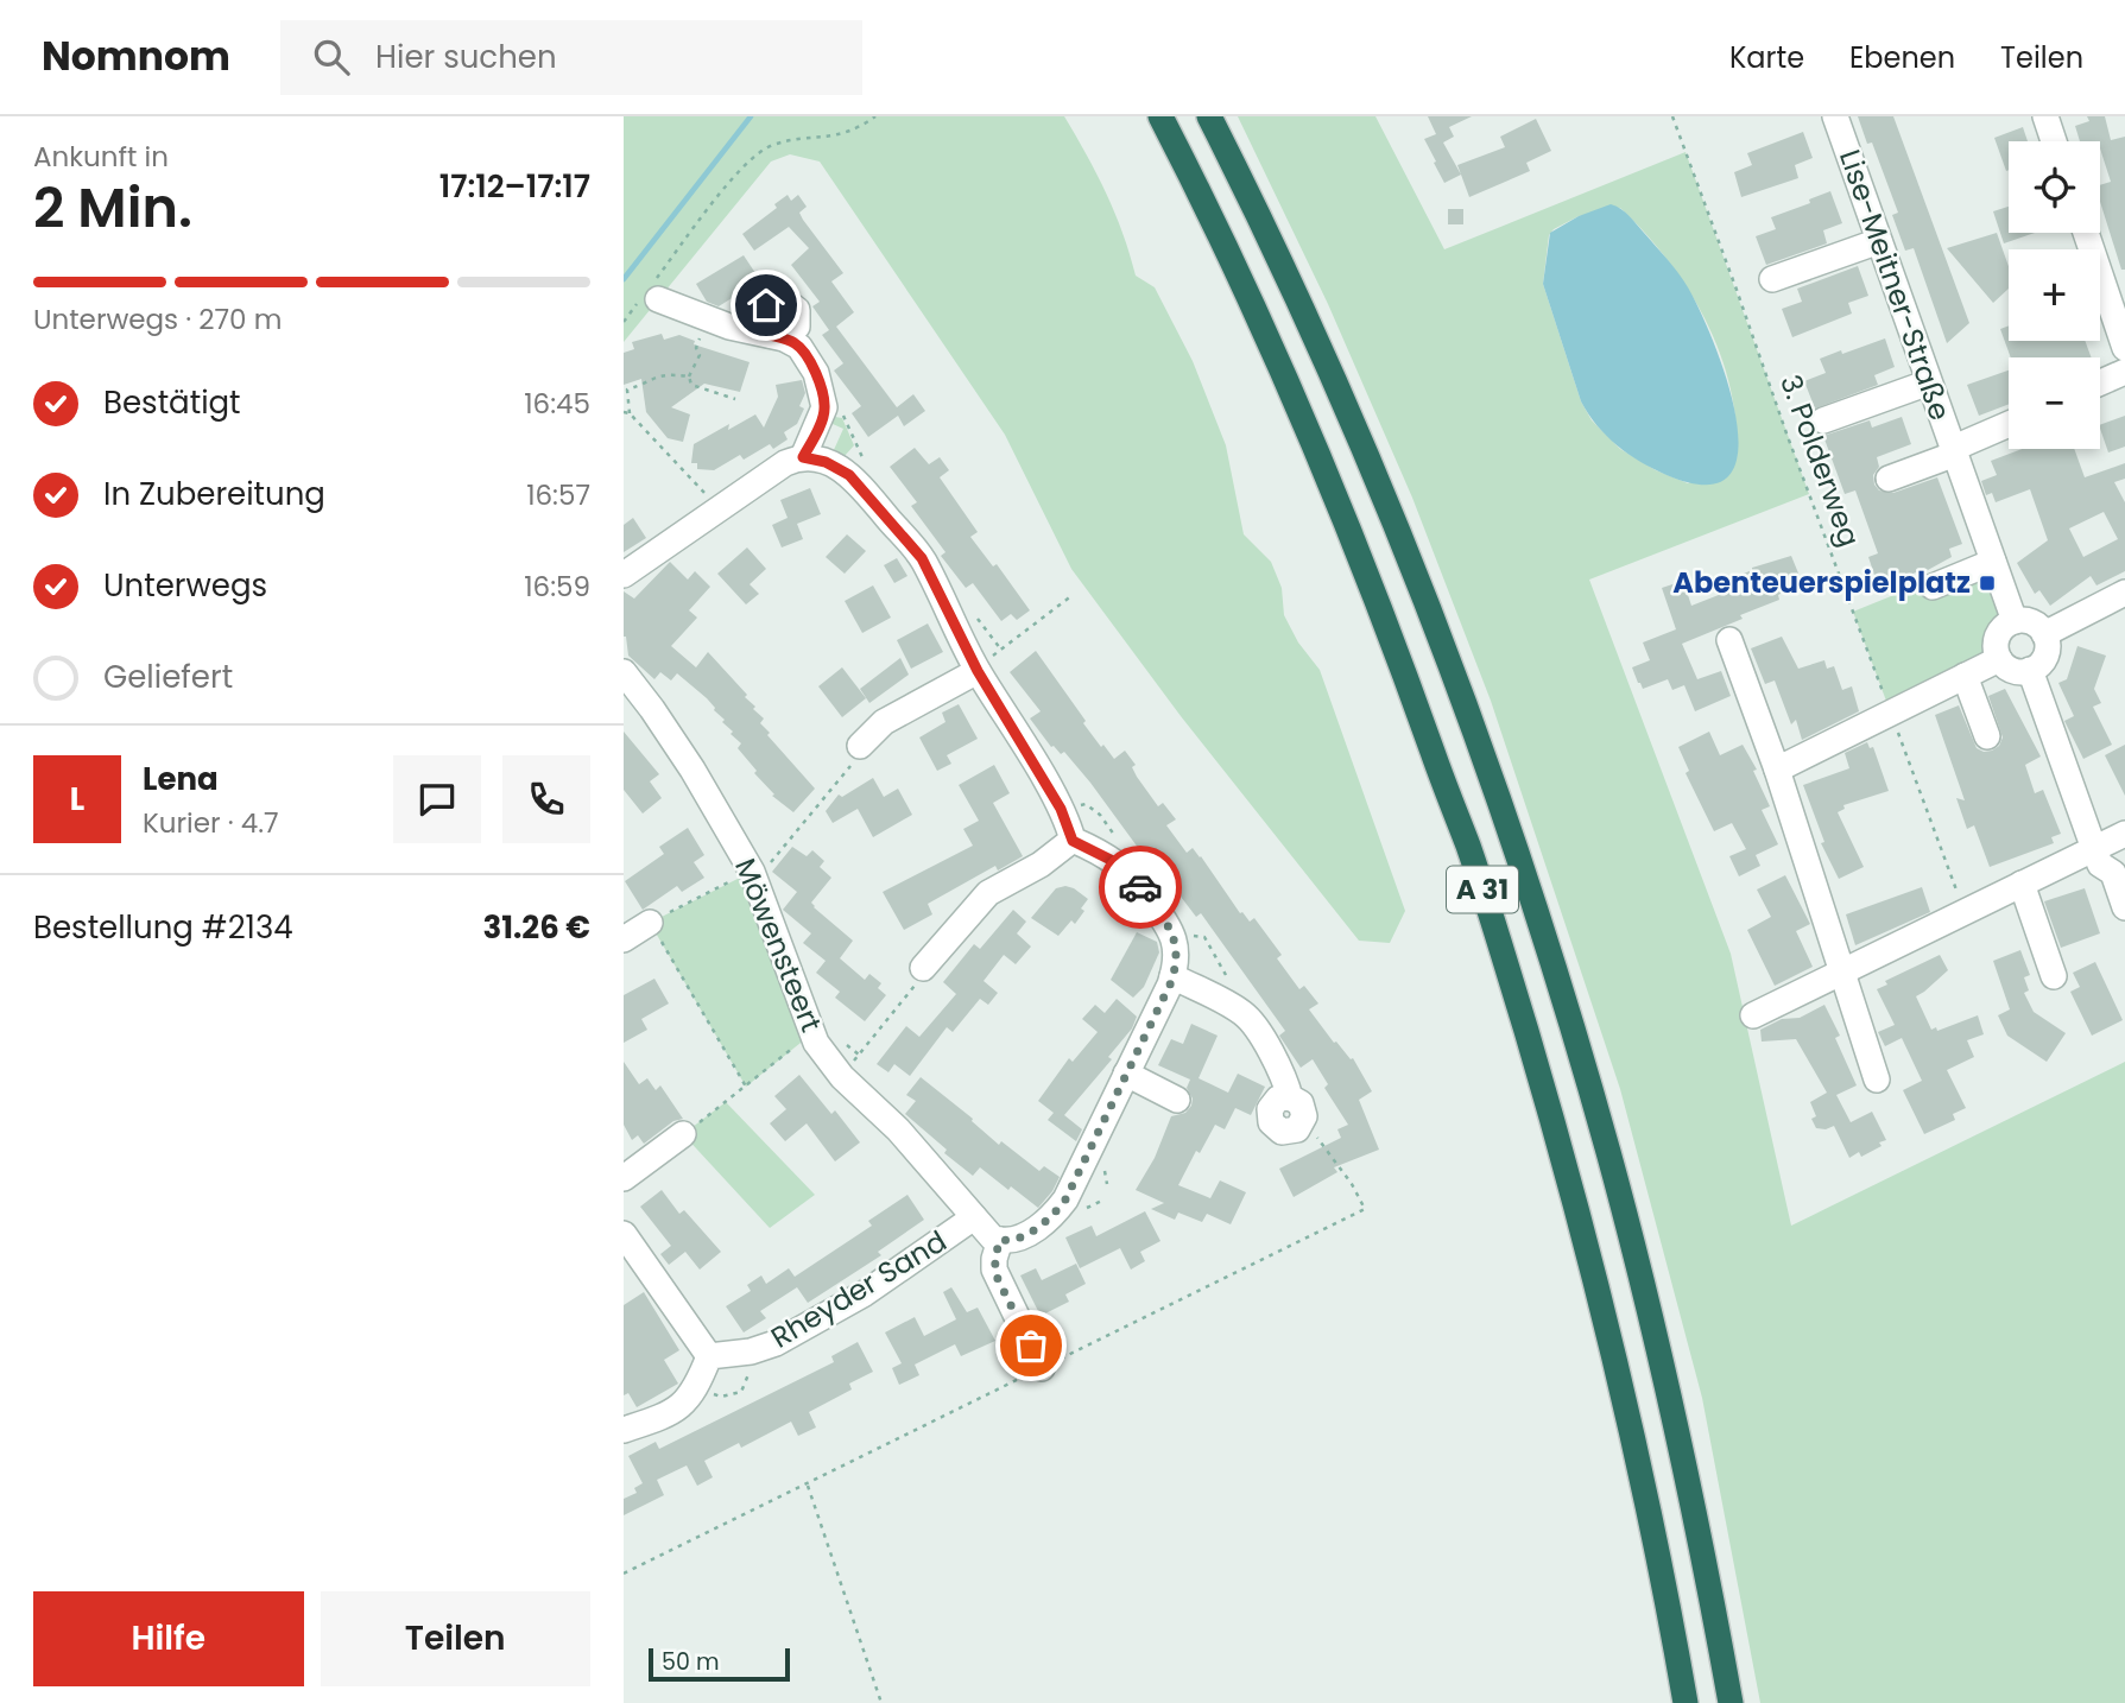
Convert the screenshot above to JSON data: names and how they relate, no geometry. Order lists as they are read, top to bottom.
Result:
{
  "streets": {
    "highway": ["A 31"],
    "street": ["Lise-Meitner-Straße", "Möwensteert", "Rheyder Sand"],
    "path": ["3. Polderweg"]
  },
  "crossings": [
    ["Möwensteert", "Rheyder Sand"]
  ],
  "places": {
    "transit": ["Abenteuerspielplatz"]
  },
  "scale_bar": "50 m",
  "page": {
    "header": "Nomnom",
    "search": "Hier suchen",
    "nav": ["Karte", "Ebenen", "Teilen"],
    "heading": ["2 Min.", "Ankunft in", "17:12–17:17"],
    "panel": [
      "Lena",
      "Kurier · 4.7",
      "Bestellung #2134",
      "31.26 €"
    ],
    "map_buttons": ["+", "−"],
    "bar": "Unterwegs · 270 m",
    "list": [
      ["Bestätigt", "16:45"],
      ["In Zubereitung", "16:57"],
      ["Unterwegs", "16:59"],
      "Geliefert"
    ],
    "round": "L",
    "buttons": ["Hilfe", "Teilen"],
    "scale": "50 m"
  }
}
